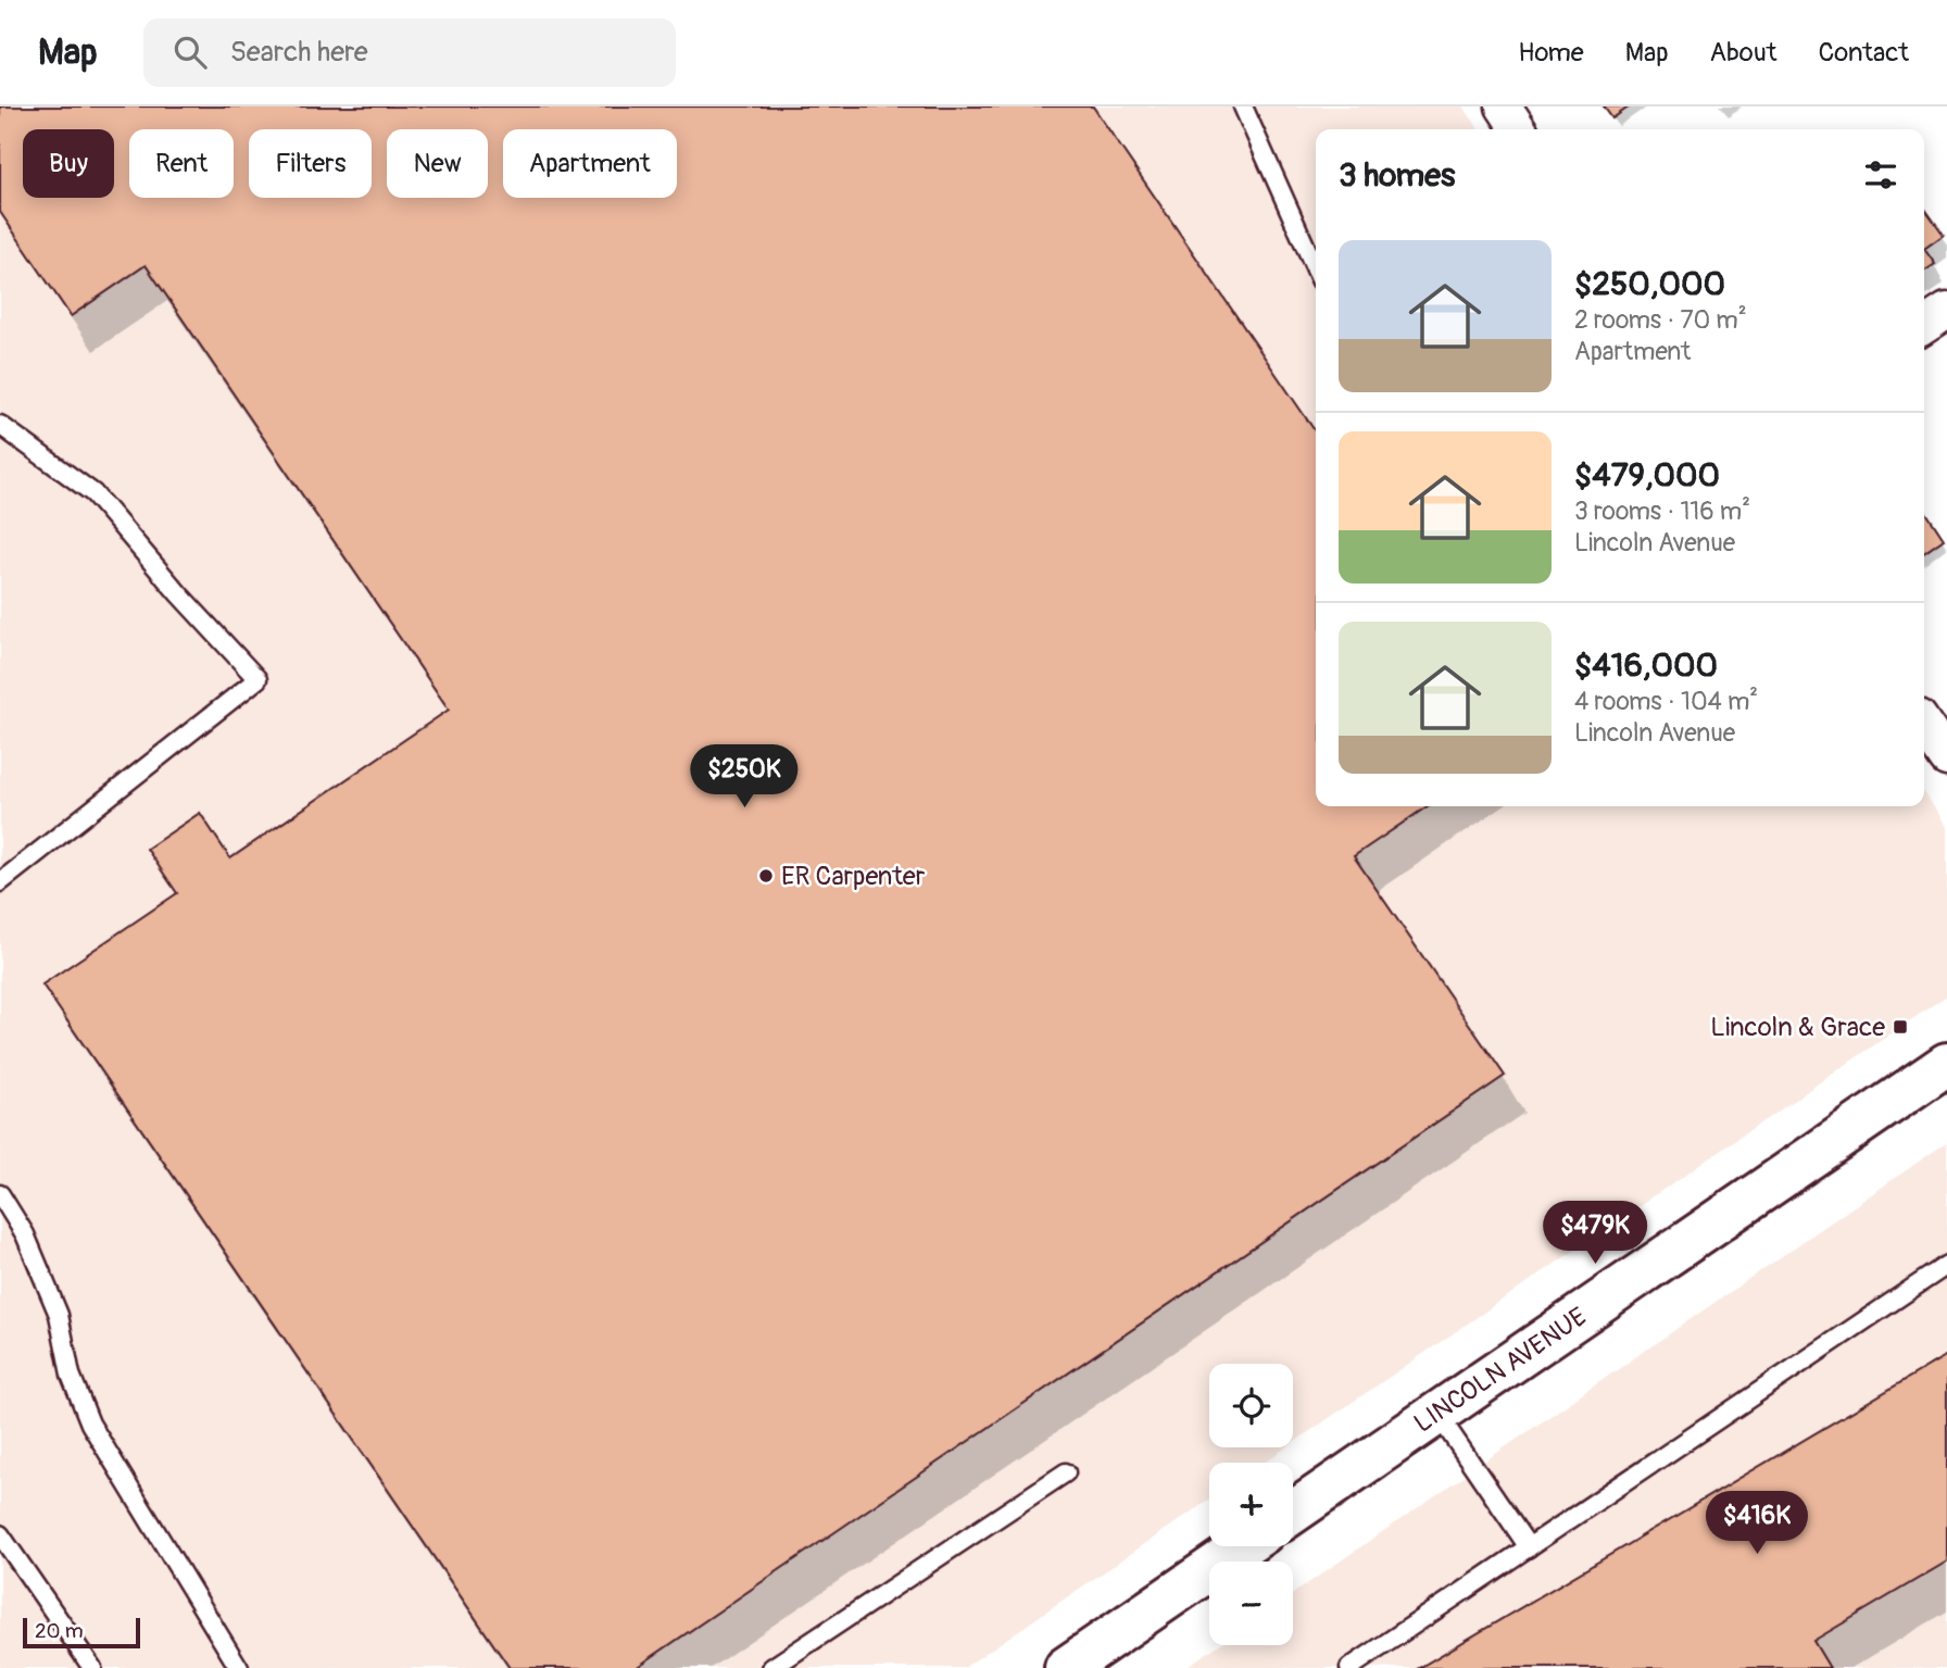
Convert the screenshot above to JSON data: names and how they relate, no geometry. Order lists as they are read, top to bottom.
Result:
{
  "streets": {
    "street": ["LINCOLN AVENUE"]
  },
  "places": {
    "other": ["ER Carpenter"],
    "transit": ["Lincoln & Grace"]
  },
  "scale_bar": "20 m",
  "page": {
    "header": "Map",
    "search": "Search here",
    "nav": [
      "Home",
      "Map",
      "About",
      "Contact"
    ],
    "chip": [
      "Buy",
      "Rent",
      "Filters",
      "New",
      "Apartment"
    ],
    "heading": "3 homes",
    "list": [
      {
        "name": "$250,000",
        "note": "2 rooms · 70 m² · Apartment"
      },
      {
        "name": "$479,000",
        "note": "3 rooms · 116 m² · Lincoln Avenue"
      },
      {
        "name": "$416,000",
        "note": "4 rooms · 104 m² · Lincoln Avenue"
      }
    ],
    "price": ["$250K", "$479K", "$416K"],
    "map_buttons": ["+", "−"],
    "scale": "20 m"
  }
}
